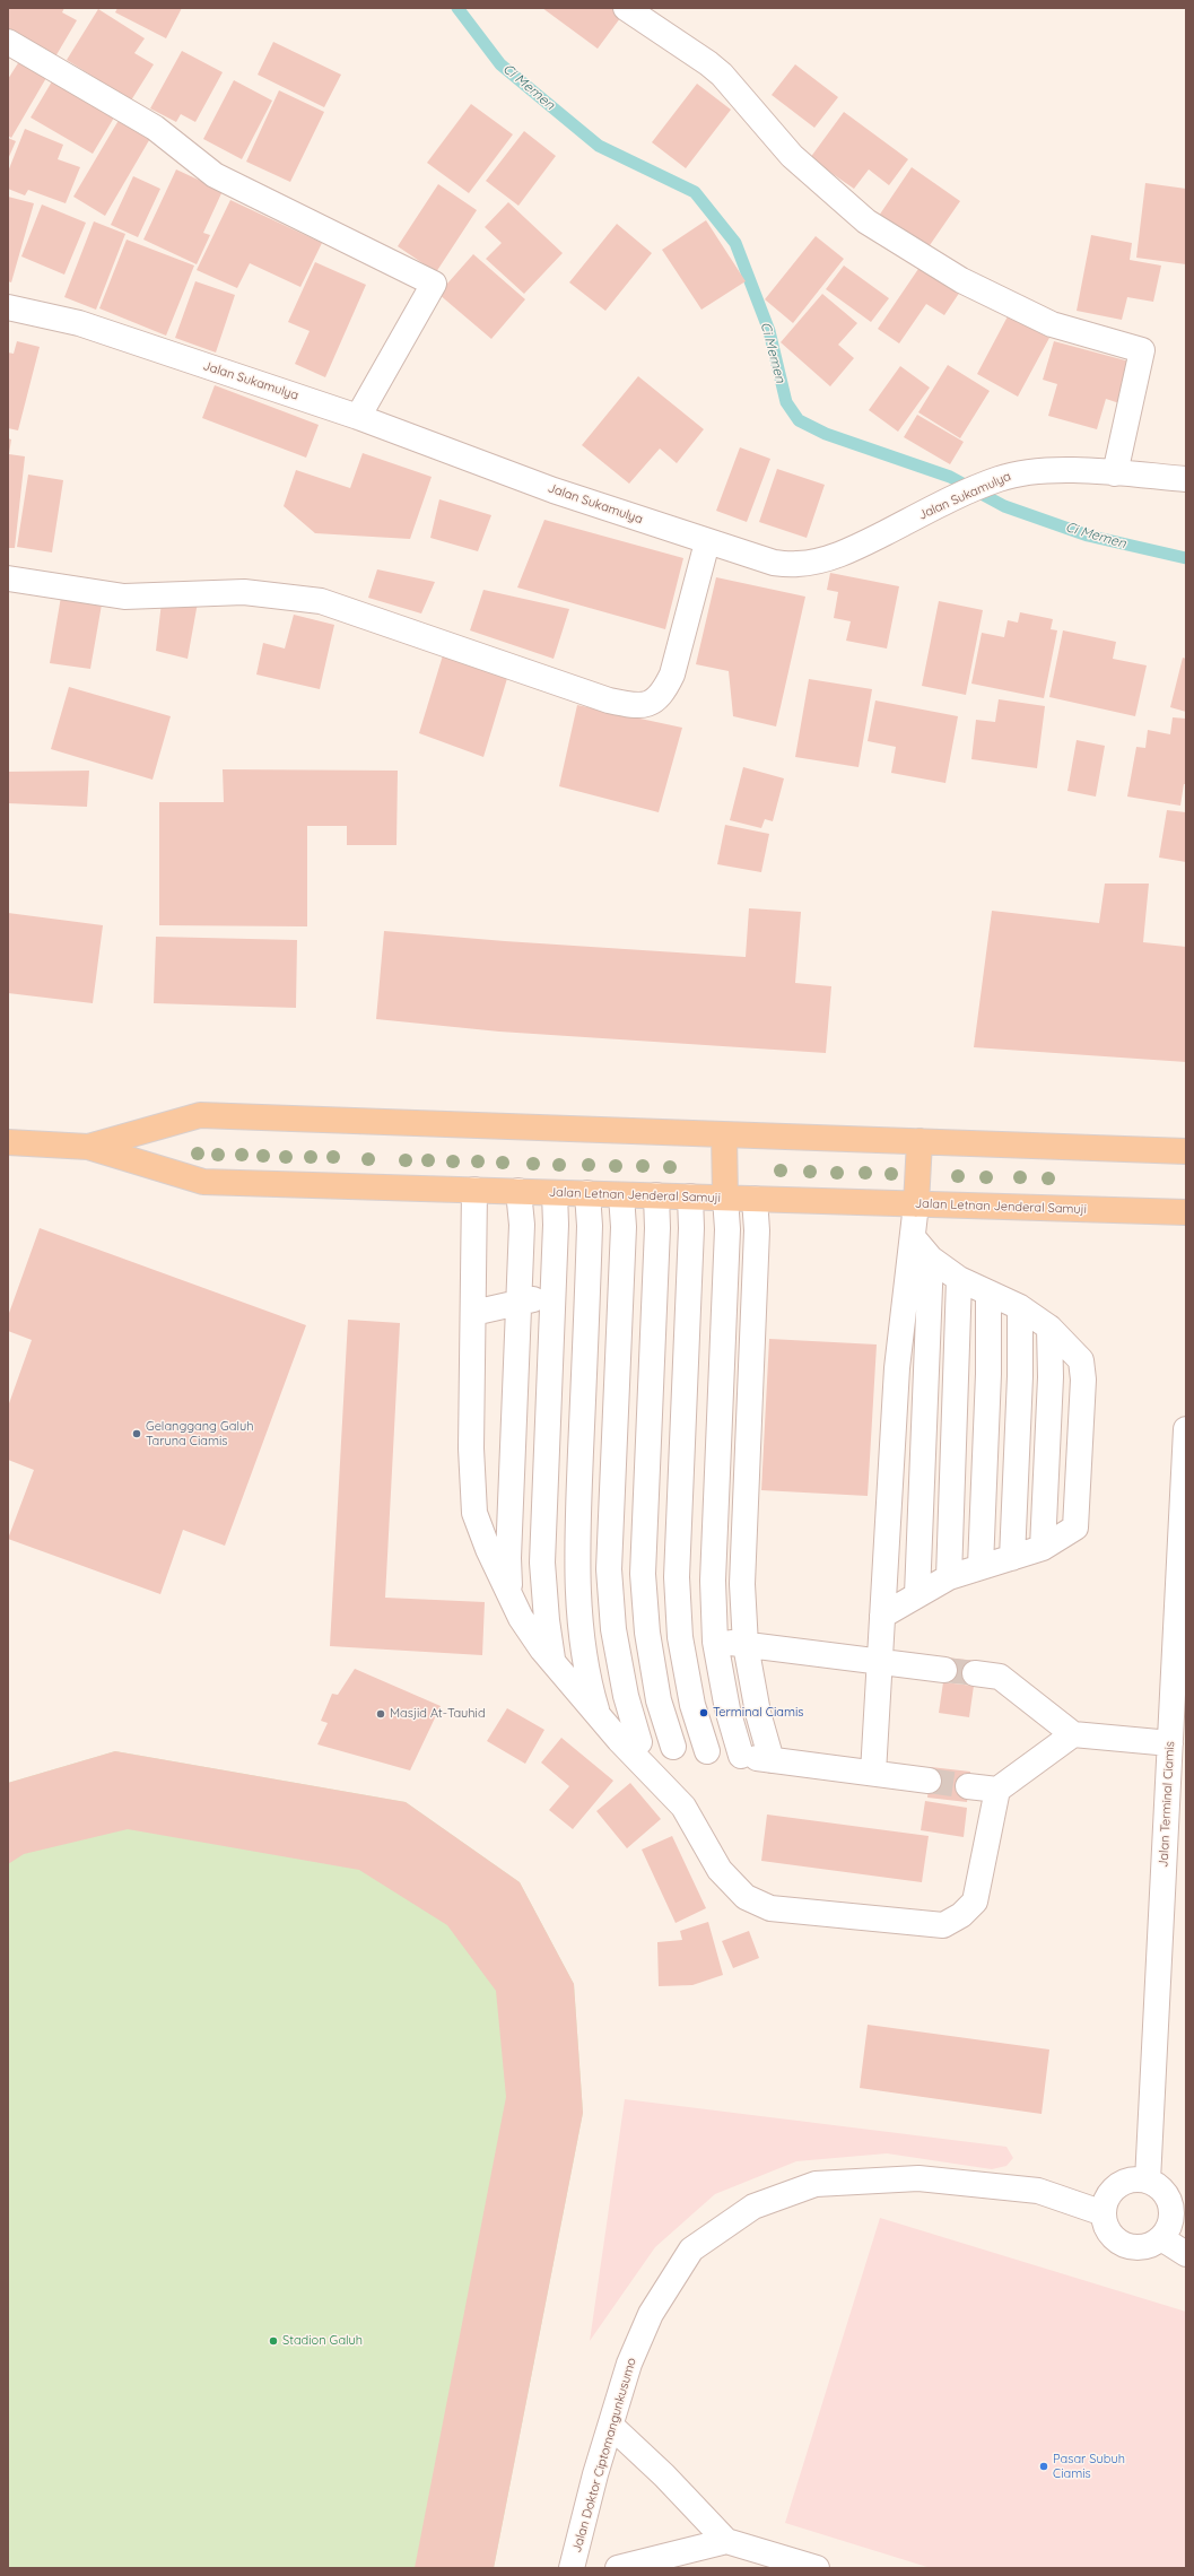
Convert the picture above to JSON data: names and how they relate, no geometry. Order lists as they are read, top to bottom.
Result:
{
  "streets": {
    "main road": ["Jalan Letnan Jenderal Samuji"],
    "street": ["Jalan Sukamulya", "Jalan Terminal Ciamis", "Jalan Doktor Ciptomangunkusumo"]
  },
  "crossings": [
    ["Jalan Terminal Ciamis", "Jalan Doktor Ciptomangunkusumo"]
  ],
  "water": ["Ci Memen"],
  "places": [
    "Gelanggang Galuh Taruna Ciamis",
    "Terminal Ciamis",
    "Masjid At-Tauhid",
    "Stadion Galuh",
    "Pasar Subuh Ciamis"
  ]
}
